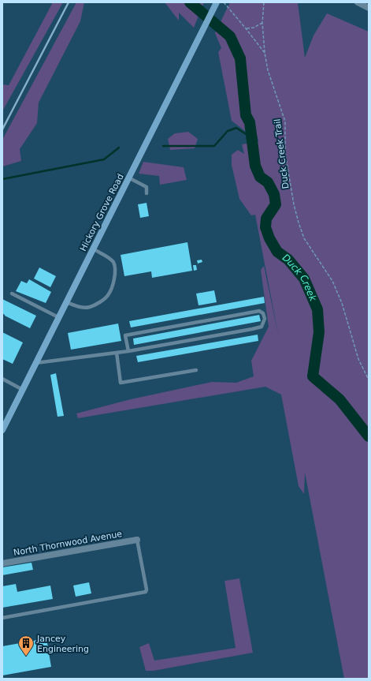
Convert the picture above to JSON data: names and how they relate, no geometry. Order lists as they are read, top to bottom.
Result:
{
  "streets": {
    "main road": ["Hickory Grove Road"],
    "street": ["North Thornwood Avenue"],
    "path": ["Duck Creek Trail"]
  },
  "water": ["Duck Creek"],
  "places": {
    "building": ["Jancey Engineering"]
  }
}
